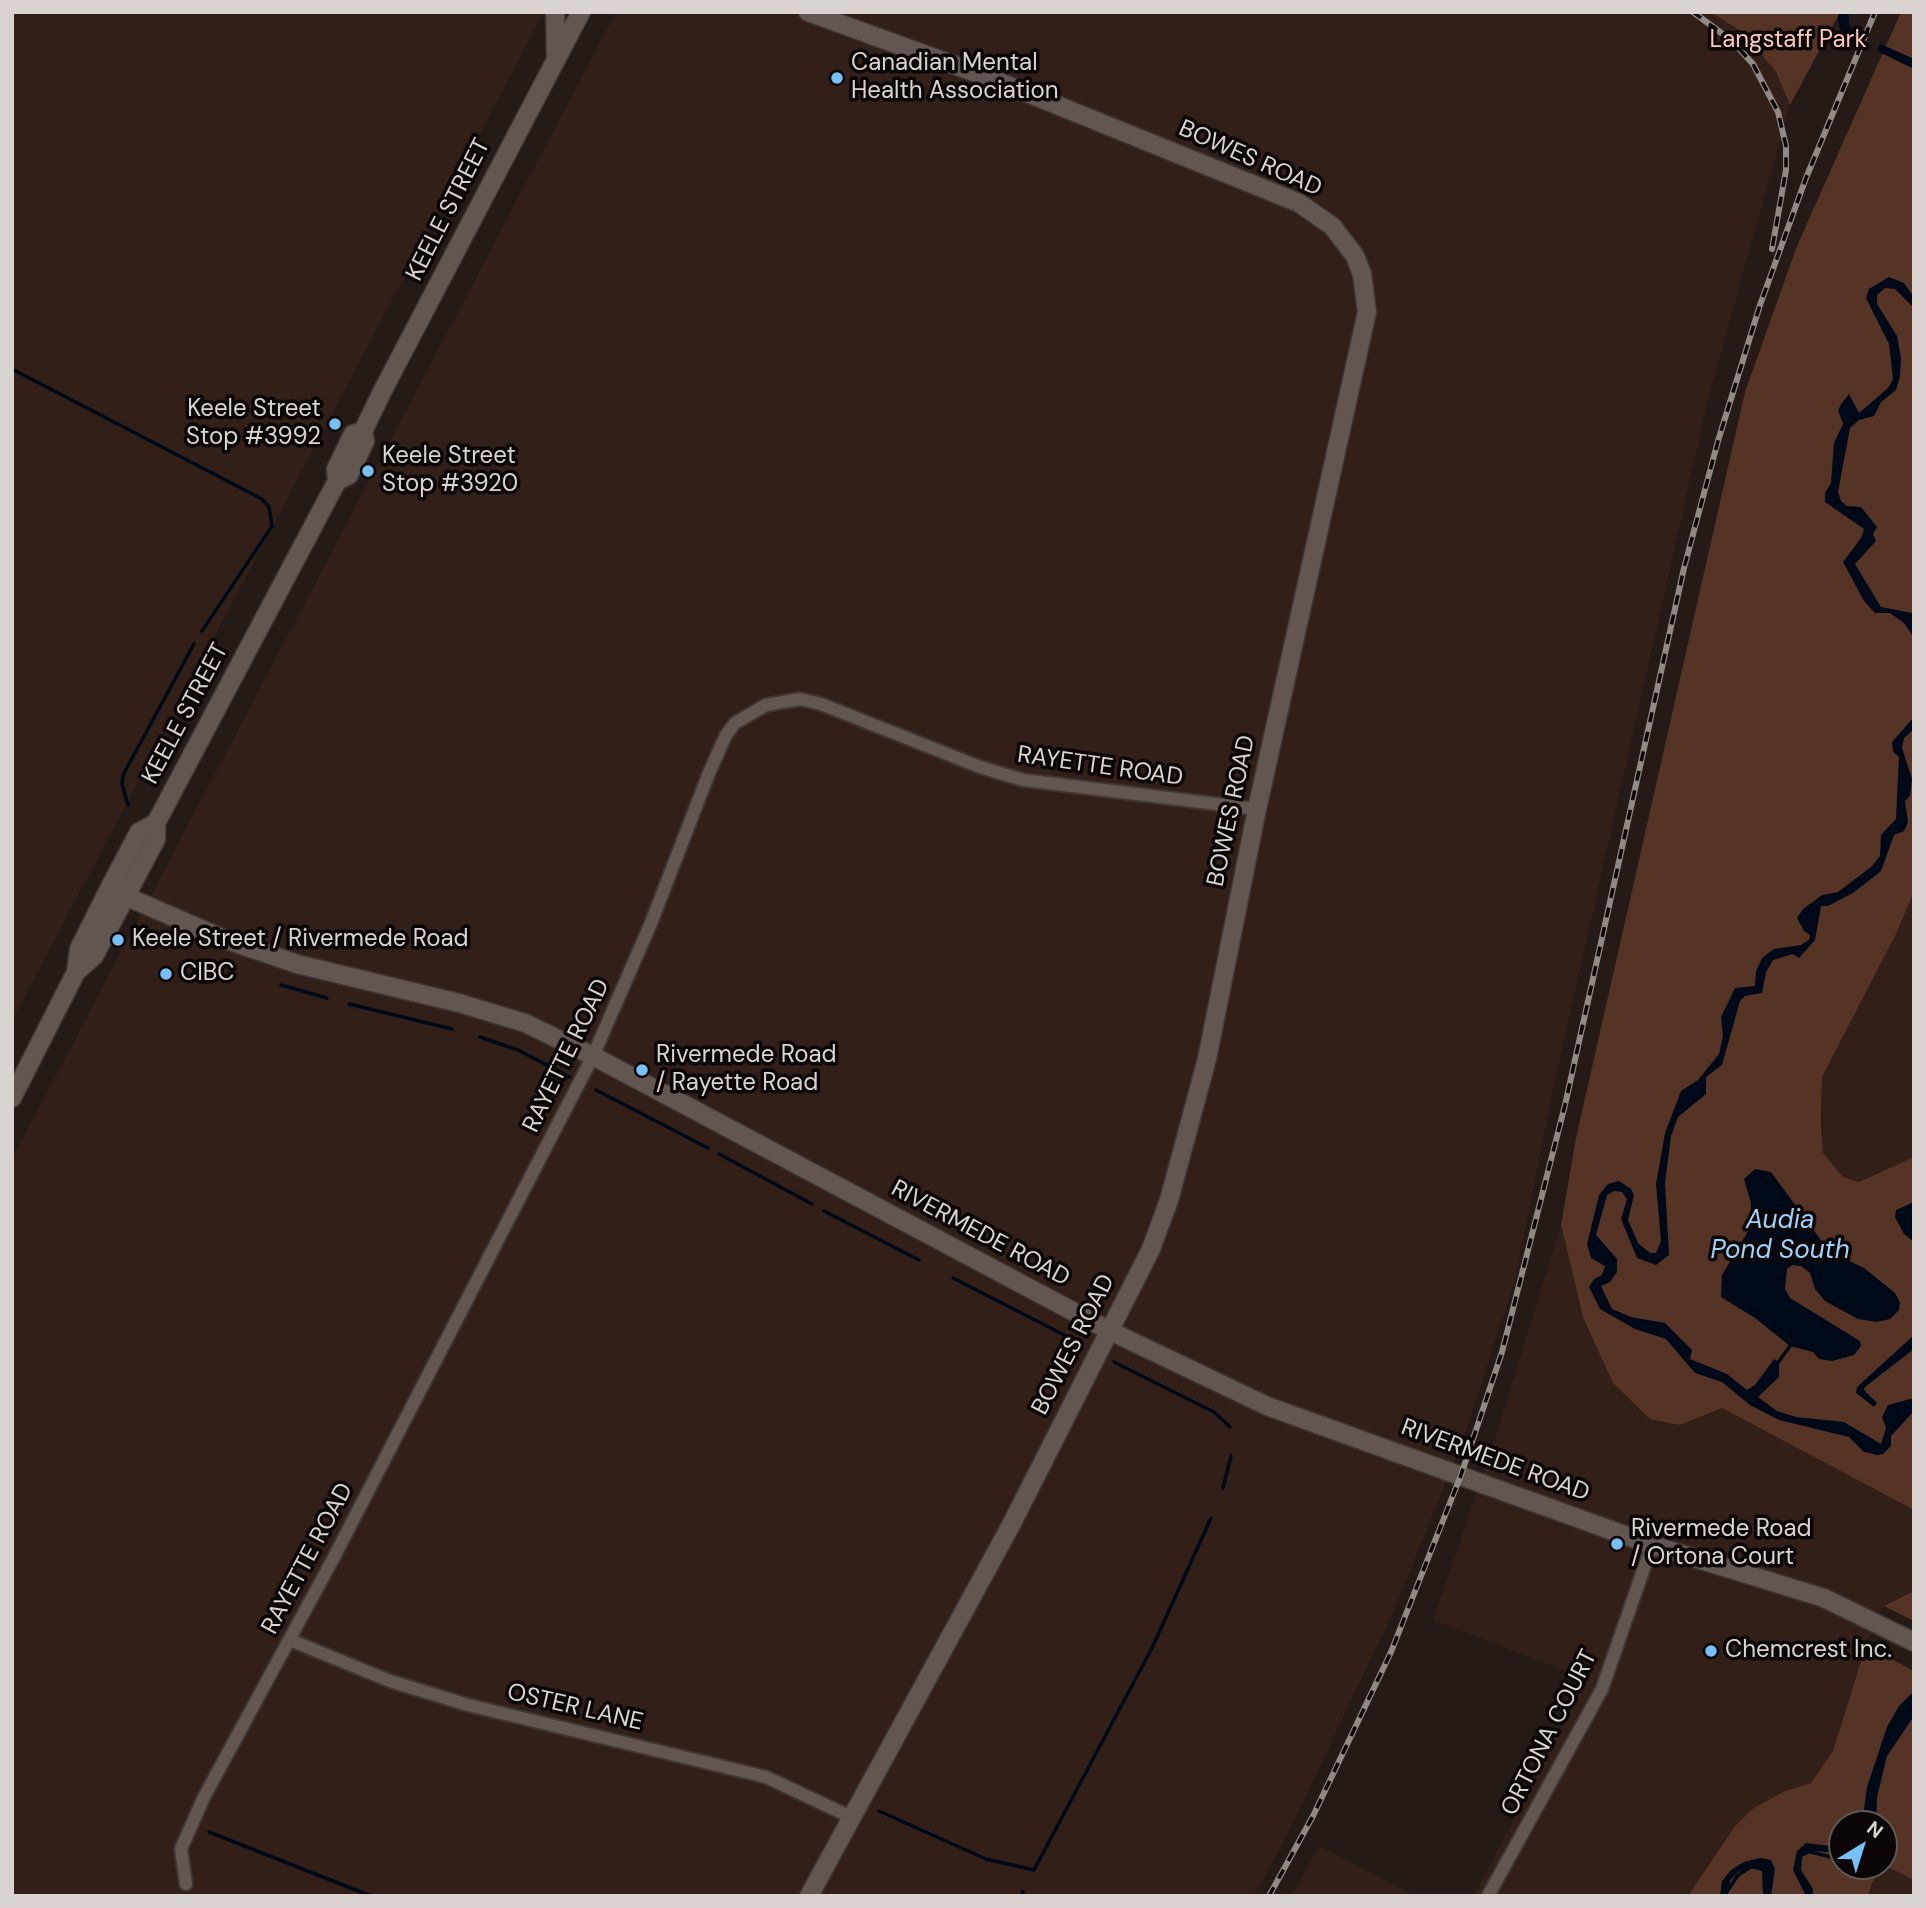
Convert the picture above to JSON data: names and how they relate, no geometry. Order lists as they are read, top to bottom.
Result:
{
  "streets": {
    "street": [
      "BOWES ROAD",
      "KEELE STREET",
      "RAYETTE ROAD",
      "RIVERMEDE ROAD",
      "OSTER LANE",
      "ORTONA COURT"
    ]
  },
  "crossings": [
    ["BOWES ROAD", "RAYETTE ROAD"],
    ["BOWES ROAD", "RIVERMEDE ROAD"],
    ["BOWES ROAD", "OSTER LANE"],
    ["KEELE STREET", "RIVERMEDE ROAD"],
    ["RAYETTE ROAD", "RIVERMEDE ROAD"],
    ["RAYETTE ROAD", "OSTER LANE"],
    ["RIVERMEDE ROAD", "ORTONA COURT"]
  ],
  "water": ["Audia Pond South"],
  "parks": ["Langstaff Park"],
  "places": [
    "Canadian Mental Health Association",
    "Keele Street Stop #3992",
    "Keele Street Stop #3920",
    "Keele Street / Rivermede Road",
    "CIBC",
    "Rivermede Road / Rayette Road",
    "Rivermede Road / Ortona Court",
    "Chemcrest Inc."
  ],
  "north": "top right"
}
